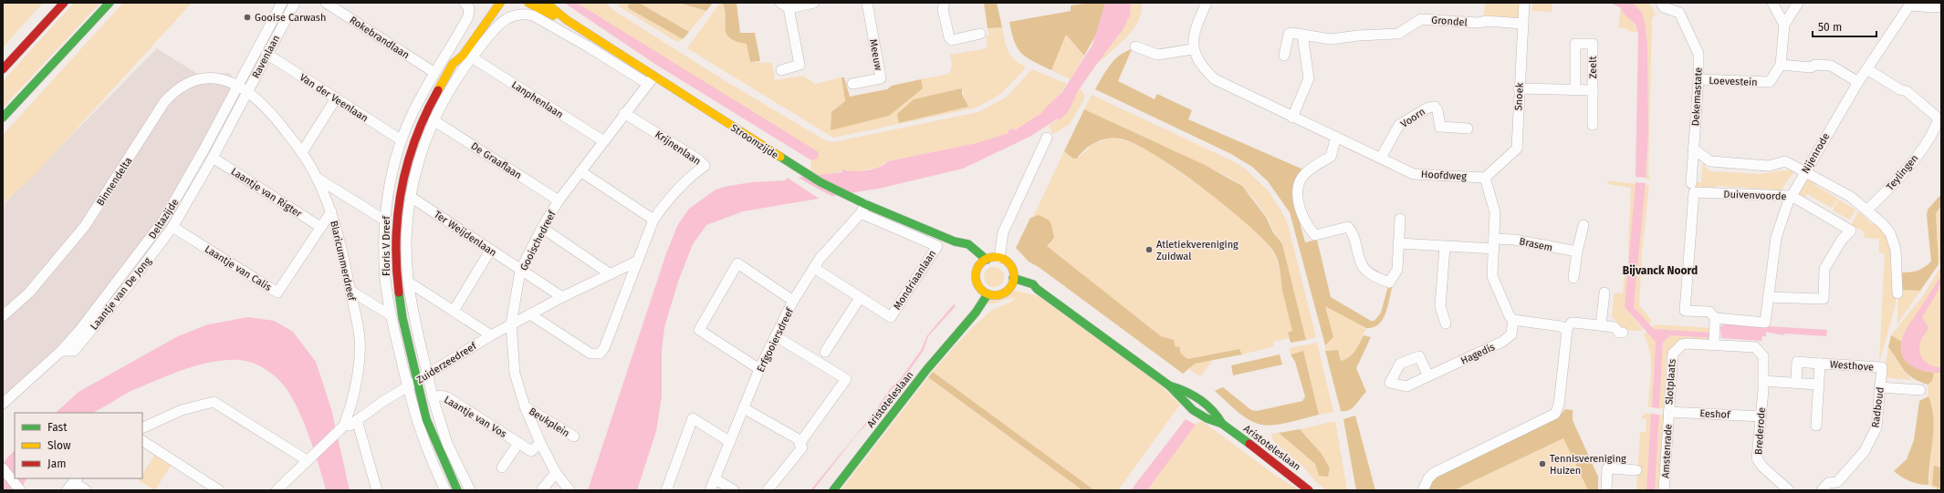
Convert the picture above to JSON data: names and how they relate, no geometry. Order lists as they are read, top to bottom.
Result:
{
  "streets": {
    "main road": ["Stroomzijde", "Floris V Dreef", "Aristoteleslaan"],
    "street": [
      "Grondel",
      "Rokebrandlaan",
      "Meeuw",
      "Ravenlaan",
      "Zeelt",
      "Loevestein",
      "Snoek",
      "Dekemastate",
      "Van der Veenlaan",
      "Lanphenlaan",
      "Voorn",
      "Krijnenlaan",
      "Nijenrode",
      "De Graaflaan",
      "Teylingen",
      "Hoofdweg",
      "Binnendelta",
      "Laantje van Rigter",
      "Duivenvoorde",
      "Deltazijde",
      "Ter Weijdenlaan",
      "Gooischedreef",
      "Brasem",
      "Blaricummerdreef",
      "Laantje van Calis",
      "Mondriaanlaan",
      "Laantje van De Jong",
      "Erfgooiersdreef",
      "Hagedis",
      "Zuiderzeedreef",
      "Westhove",
      "Slotplaats",
      "Radboud",
      "Eeshof",
      "Laantje van Vos",
      "Beukplein",
      "Brederode",
      "Amstenrade"
    ]
  },
  "crossings": [
    ["Grondel", "Snoek"],
    ["Rokebrandlaan", "Floris V Dreef"],
    ["Ravenlaan", "Van der Veenlaan"],
    ["Ravenlaan", "Blaricummerdreef"],
    ["Ravenlaan", "Laantje van De Jong"],
    ["Zeelt", "Snoek"],
    ["Loevestein", "Dekemastate"],
    ["Snoek", "Hoofdweg"],
    ["Dekemastate", "Nijenrode"],
    ["Dekemastate", "Duivenvoorde"],
    ["Van der Veenlaan", "Floris V Dreef"],
    ["Lanphenlaan", "Stroomzijde"],
    ["Lanphenlaan", "Gooischedreef"],
    ["Lanphenlaan", "Floris V Dreef"],
    ["Voorn", "Hoofdweg"],
    ["Stroomzijde", "Gooischedreef"],
    ["Stroomzijde", "Floris V Dreef"],
    ["Stroomzijde", "Mondriaanlaan"],
    ["Stroomzijde", "Erfgooiersdreef"],
    ["Stroomzijde", "Aristoteleslaan"],
    ["Krijnenlaan", "Gooischedreef"],
    ["Krijnenlaan", "Zuiderzeedreef"],
    ["Nijenrode", "Teylingen"],
    ["Nijenrode", "Duivenvoorde"],
    ["De Graaflaan", "Gooischedreef"],
    ["De Graaflaan", "Floris V Dreef"],
    ["Binnendelta", "Deltazijde"],
    ["Binnendelta", "Blaricummerdreef"],
    ["Laantje van Rigter", "Laantje van Calis"],
    ["Laantje van Rigter", "Laantje van De Jong"],
    ["Deltazijde", "Blaricummerdreef"],
    ["Deltazijde", "Laantje van De Jong"],
    ["Ter Weijdenlaan", "Gooischedreef"],
    ["Ter Weijdenlaan", "Floris V Dreef"],
    ["Ter Weijdenlaan", "Zuiderzeedreef"],
    ["Gooischedreef", "Zuiderzeedreef"],
    ["Gooischedreef", "Laantje van Vos"],
    ["Gooischedreef", "Beukplein"],
    ["Floris V Dreef", "Zuiderzeedreef"],
    ["Floris V Dreef", "Laantje van Vos"],
    ["Blaricummerdreef", "Laantje van Calis"],
    ["Blaricummerdreef", "Laantje van De Jong"],
    ["Blaricummerdreef", "Zuiderzeedreef"],
    ["Laantje van Calis", "Laantje van De Jong"],
    ["Mondriaanlaan", "Erfgooiersdreef"],
    ["Zuiderzeedreef", "Laantje van Vos"],
    ["Westhove", "Radboud"],
    ["Slotplaats", "Eeshof"],
    ["Slotplaats", "Brederode"],
    ["Slotplaats", "Amstenrade"],
    ["Eeshof", "Brederode"],
    ["Eeshof", "Amstenrade"]
  ],
  "districts": ["Bijvanck Noord"],
  "places": ["Gooise Carwash", "Atletiekvereniging Zuidwal", "Tennisvereniging Huizen"],
  "legend": ["Fast", "Slow", "Jam"],
  "scale_bar": "50 m"
}
